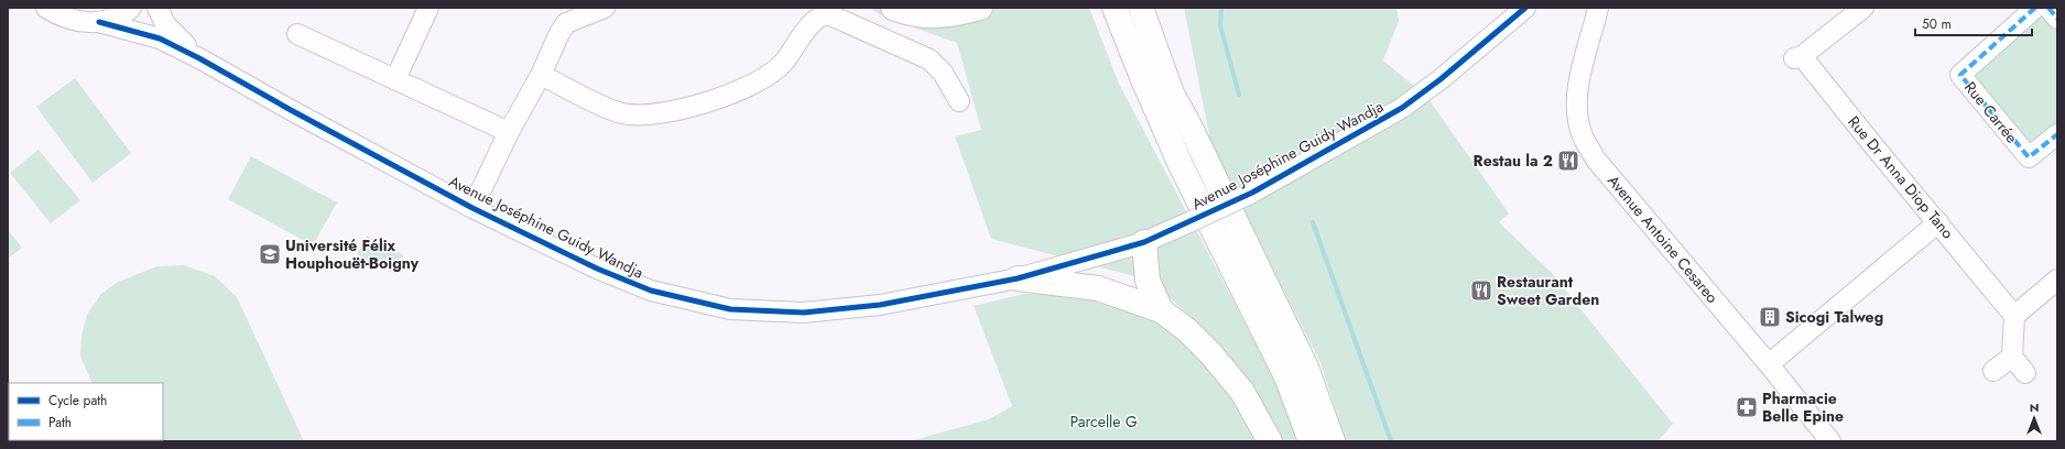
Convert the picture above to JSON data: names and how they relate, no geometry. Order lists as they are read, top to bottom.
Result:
{
  "streets": {
    "street": [
      "Rue Carrée",
      "Avenue Joséphine Guidy Wandja",
      "Rue Dr Anna Diop Tano",
      "Avenue Antoine Cesareo"
    ]
  },
  "parks": ["Parcelle G"],
  "places": {
    "restaurant": ["Restau la 2", "Restaurant Sweet Garden"],
    "school or university": ["Université Félix Houphouët-Boigny"],
    "building": ["Sicogi Talweg"],
    "pharmacy": ["Pharmacie Belle Epine"]
  },
  "legend": ["Cycle path", "Path"],
  "scale_bar": "50 m",
  "north": "top"
}
